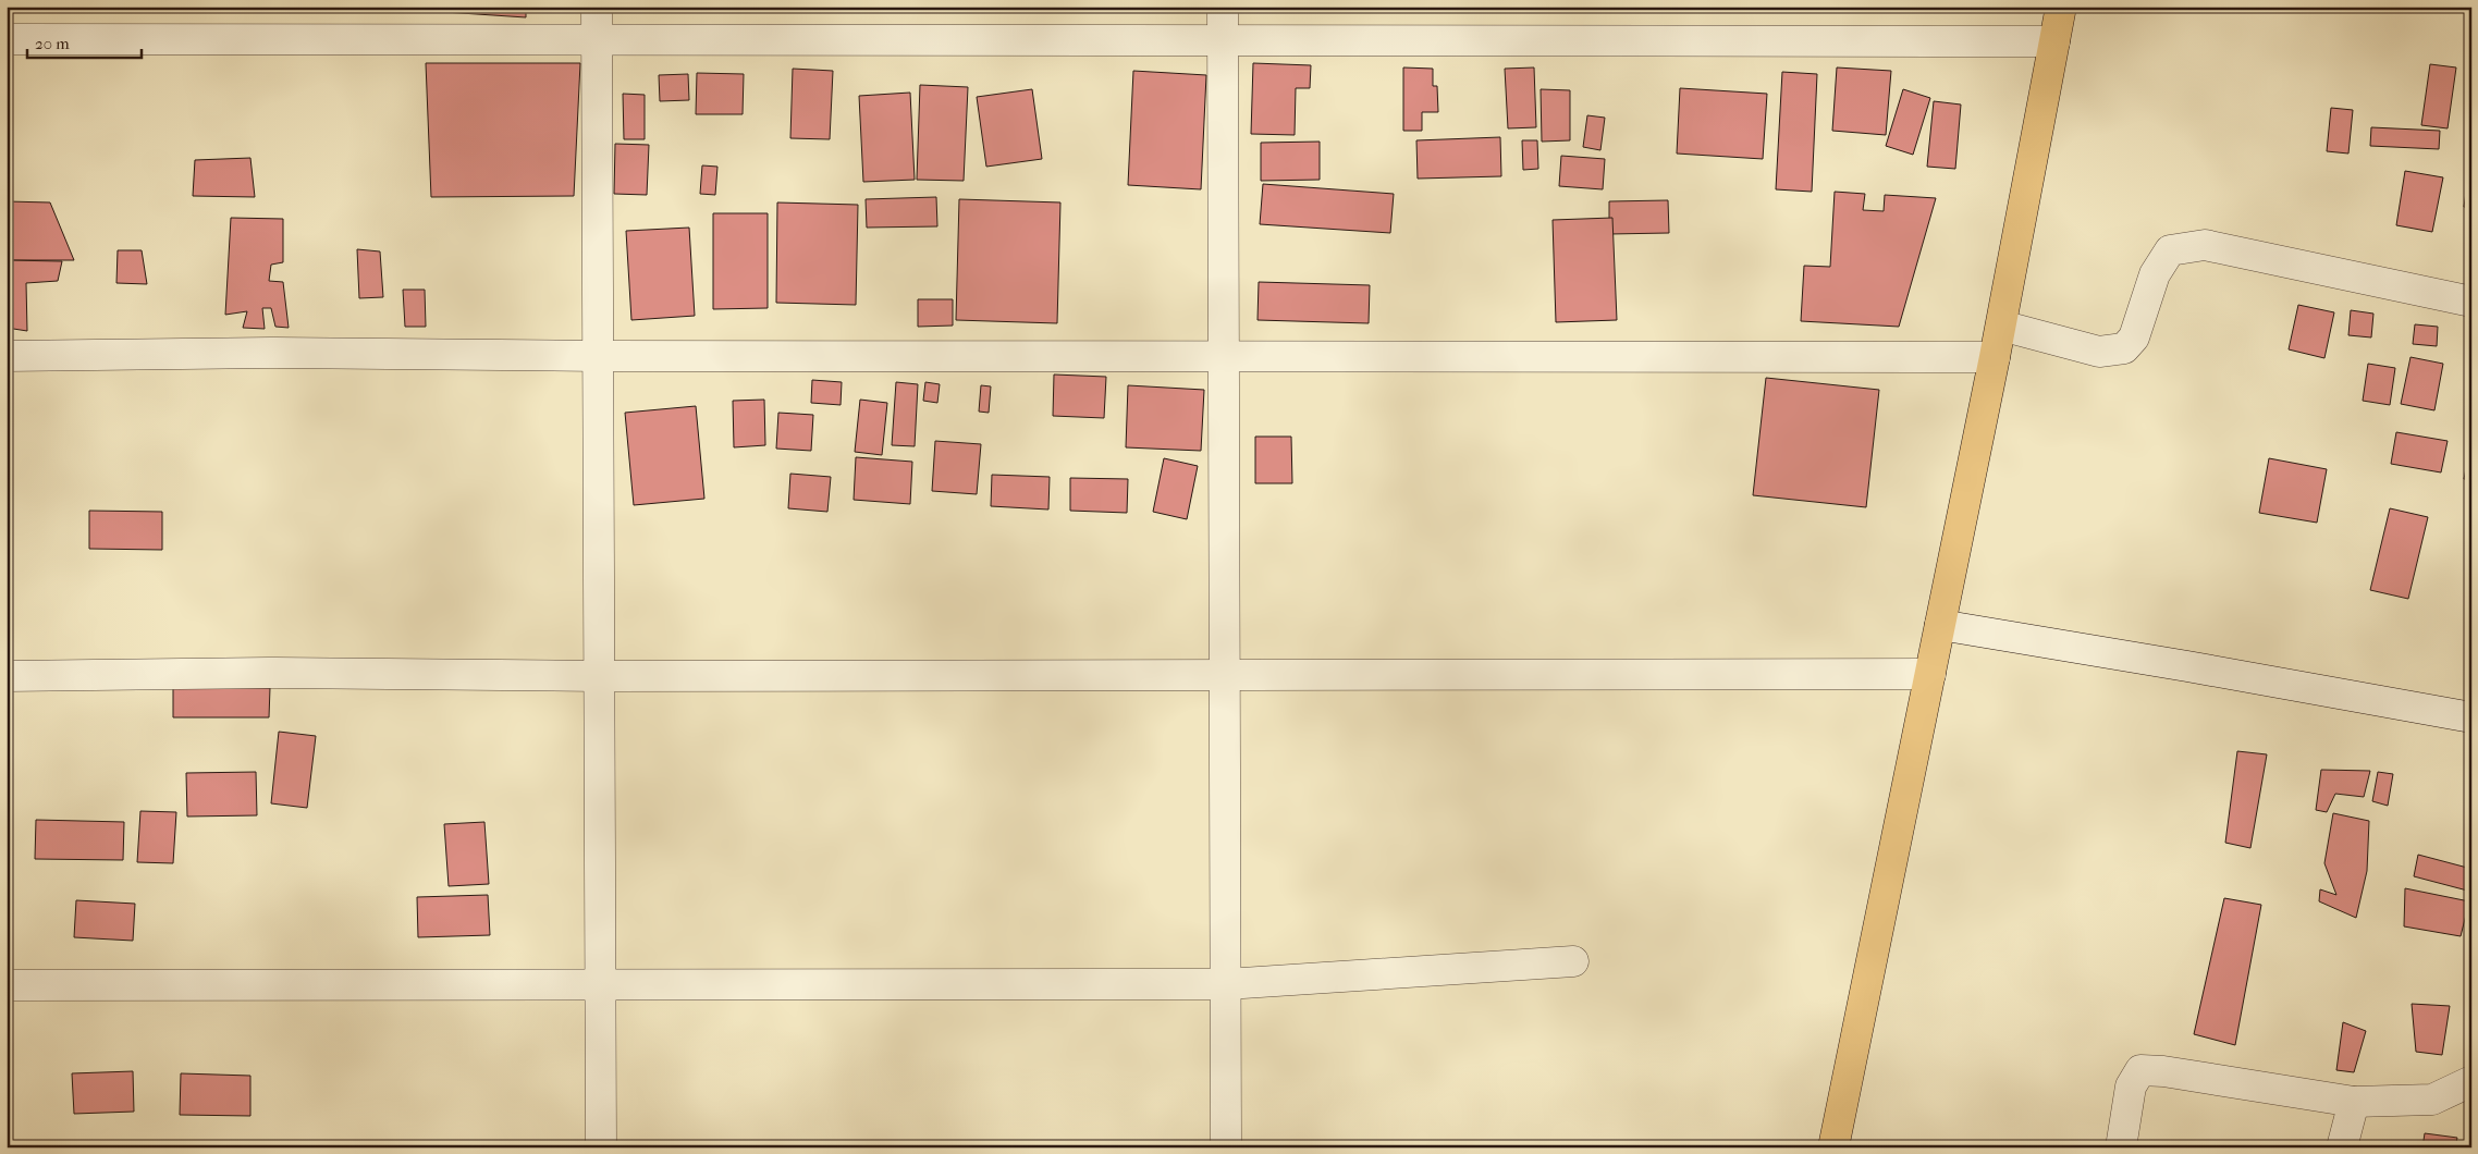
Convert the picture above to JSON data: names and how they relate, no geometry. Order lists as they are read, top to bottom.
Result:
{
  "scale_bar": "20 m"
}
